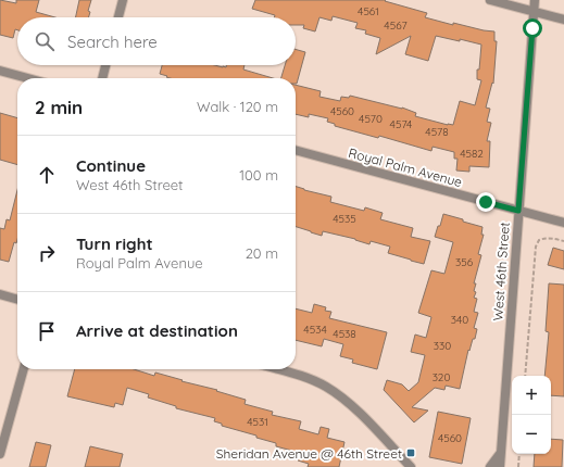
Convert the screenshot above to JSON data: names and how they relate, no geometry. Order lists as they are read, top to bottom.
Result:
{
  "streets": {
    "street": ["Royal Palm Avenue", "West 46th Street"]
  },
  "crossings": [
    ["Royal Palm Avenue", "West 46th Street"]
  ],
  "places": {
    "transit": ["Sheridan Avenue @ 46th Street"]
  },
  "house_numbers": [
    "4561",
    "4567",
    "4560",
    "4570",
    "4574",
    "4578",
    "4582",
    "4535",
    "356",
    "340",
    "4534",
    "4538",
    "330",
    "320",
    "4531",
    "4560"
  ],
  "page": {
    "search": "Search here",
    "heading": ["2 min", "Walk · 120 m"],
    "list": [
      ["Continue", "West 46th Street", "100 m"],
      ["Turn right", "Royal Palm Avenue", "20 m"],
      "Arrive at destination"
    ],
    "map_buttons": ["+", "−"]
  }
}
